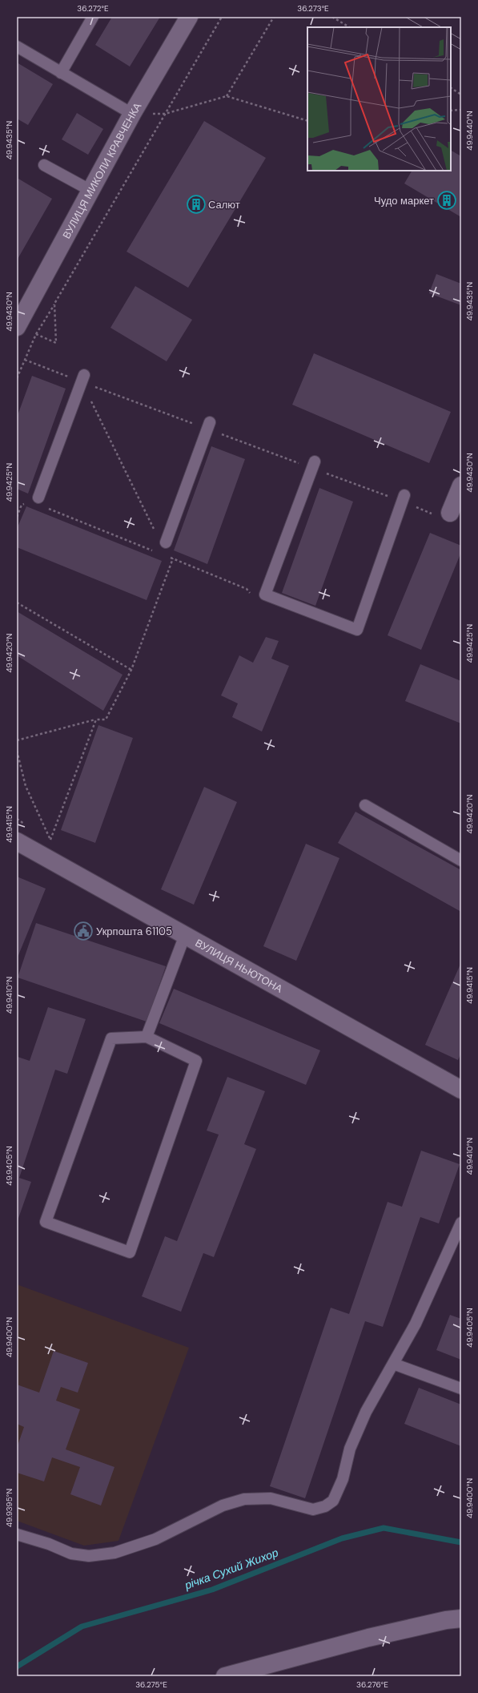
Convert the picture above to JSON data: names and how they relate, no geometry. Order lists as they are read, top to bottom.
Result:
{
  "streets": {
    "street": ["ВУЛИЦЯ МИКОЛИ КРАВЧЕНКА", "ВУЛИЦЯ НЬЮТОНА"]
  },
  "water": ["річка Сухий Жихор"],
  "places": {
    "building": ["Чудо маркет", "Салют"],
    "public building": ["Укрпошта 61105"]
  },
  "coordinates": [
    "36.272°E",
    "36.273°E",
    "49.9440°N",
    "49.9435°N",
    "49.9430°N",
    "49.9425°N",
    "49.9420°N",
    "49.9415°N",
    "49.9410°N",
    "49.9405°N",
    "49.9400°N",
    "49.9395°N",
    "36.275°E",
    "36.276°E"
  ]
}
